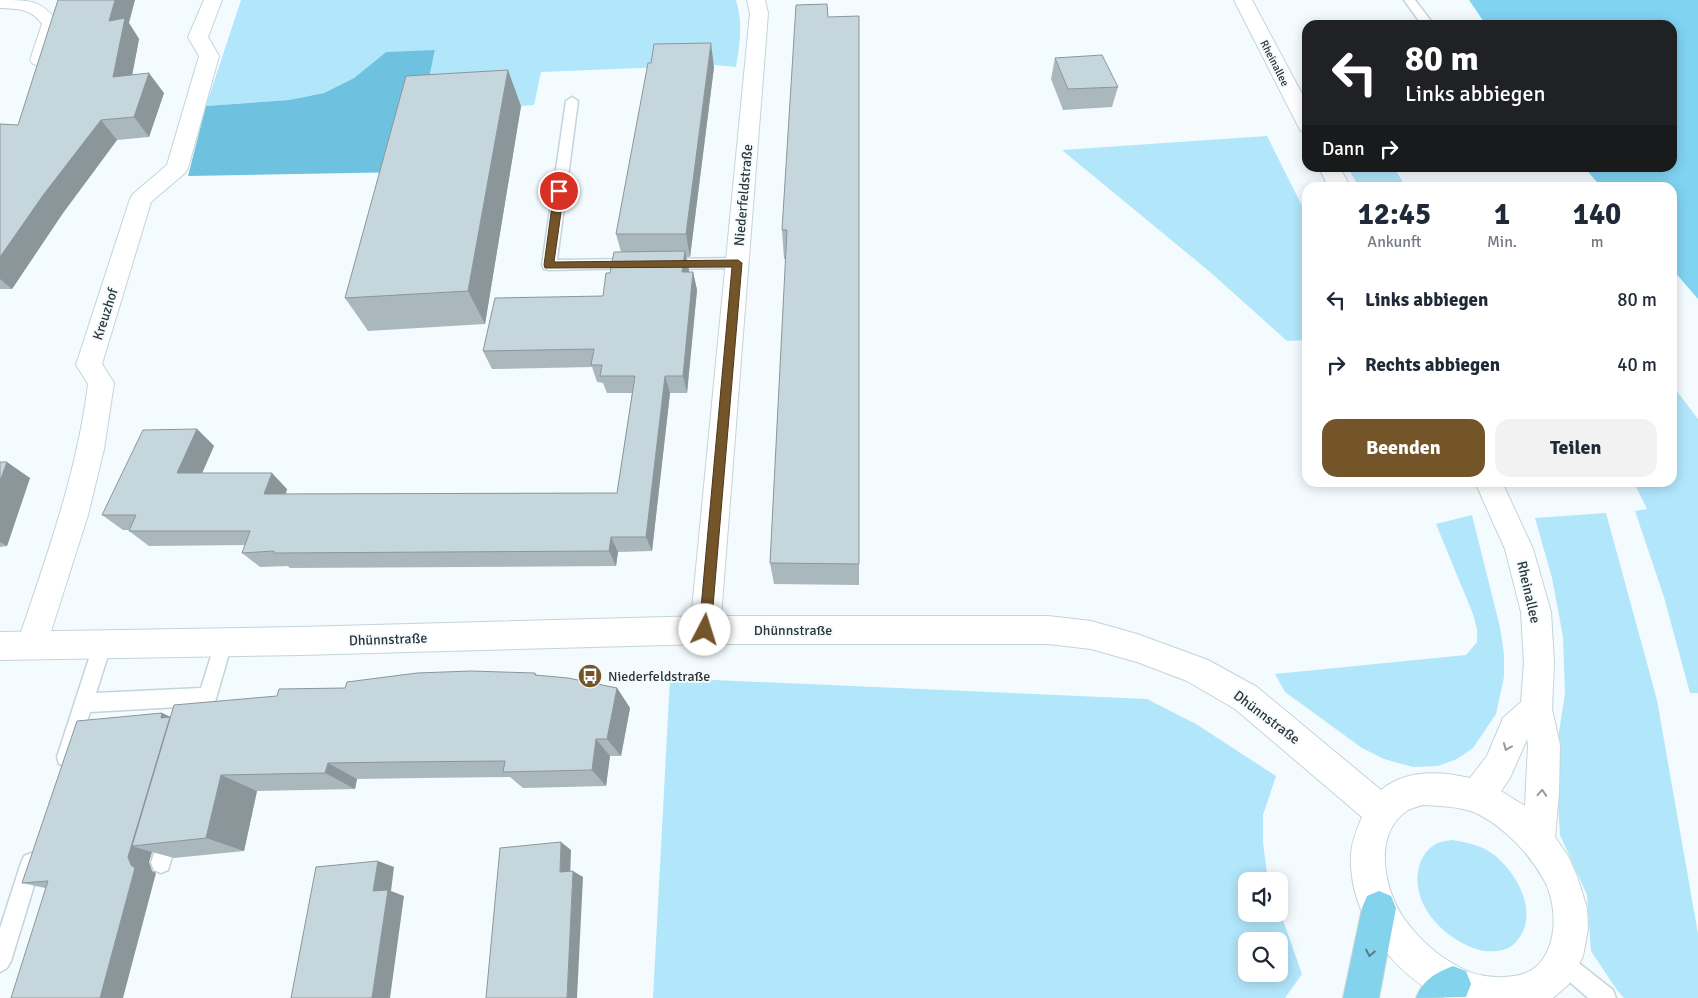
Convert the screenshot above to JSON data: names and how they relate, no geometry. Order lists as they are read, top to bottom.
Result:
{
  "streets": {
    "main road": [
      "Rheinallee",
      "Niederfeldstraße",
      "Kreuzhof",
      "Dhünnstraße"
    ]
  },
  "crossings": [
    ["Niederfeldstraße", "Dhünnstraße"],
    ["Kreuzhof", "Dhünnstraße"]
  ],
  "places": {
    "bus stop": ["Niederfeldstraße"]
  },
  "page": {
    "turn": ["80 m", "Links abbiegen"],
    "then": "Dann",
    "eta": [
      "12:45",
      "Ankunft",
      "1",
      "Min.",
      "140",
      "m"
    ],
    "list": [
      {
        "name": "Links abbiegen",
        "value": "80 m"
      },
      {
        "name": "Rechts abbiegen",
        "value": "40 m"
      }
    ],
    "buttons": ["Beenden", "Teilen"]
  }
}
